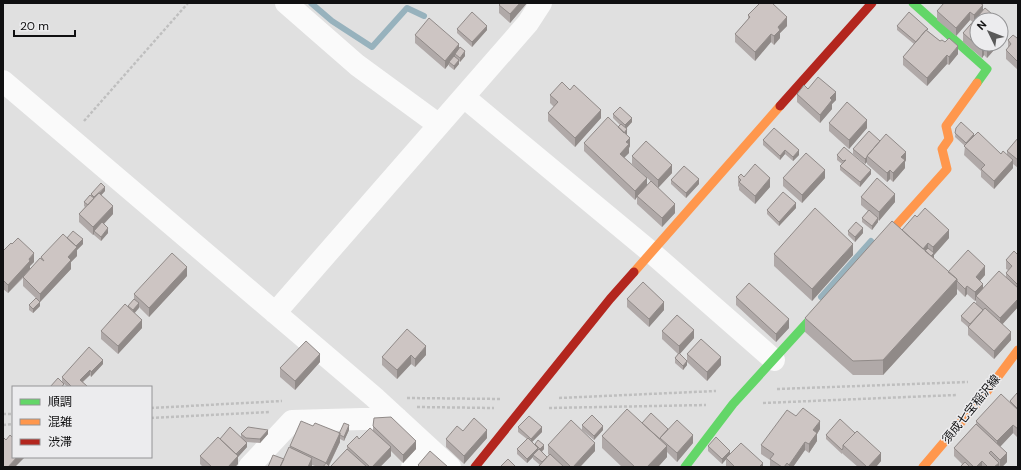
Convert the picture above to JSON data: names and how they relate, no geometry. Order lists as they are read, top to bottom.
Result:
{
  "streets": {
    "street": ["須成七宝稲沢線"]
  },
  "legend": ["順調", "混雑", "渋滞"],
  "scale_bar": "20 m",
  "north": "top left"
}
